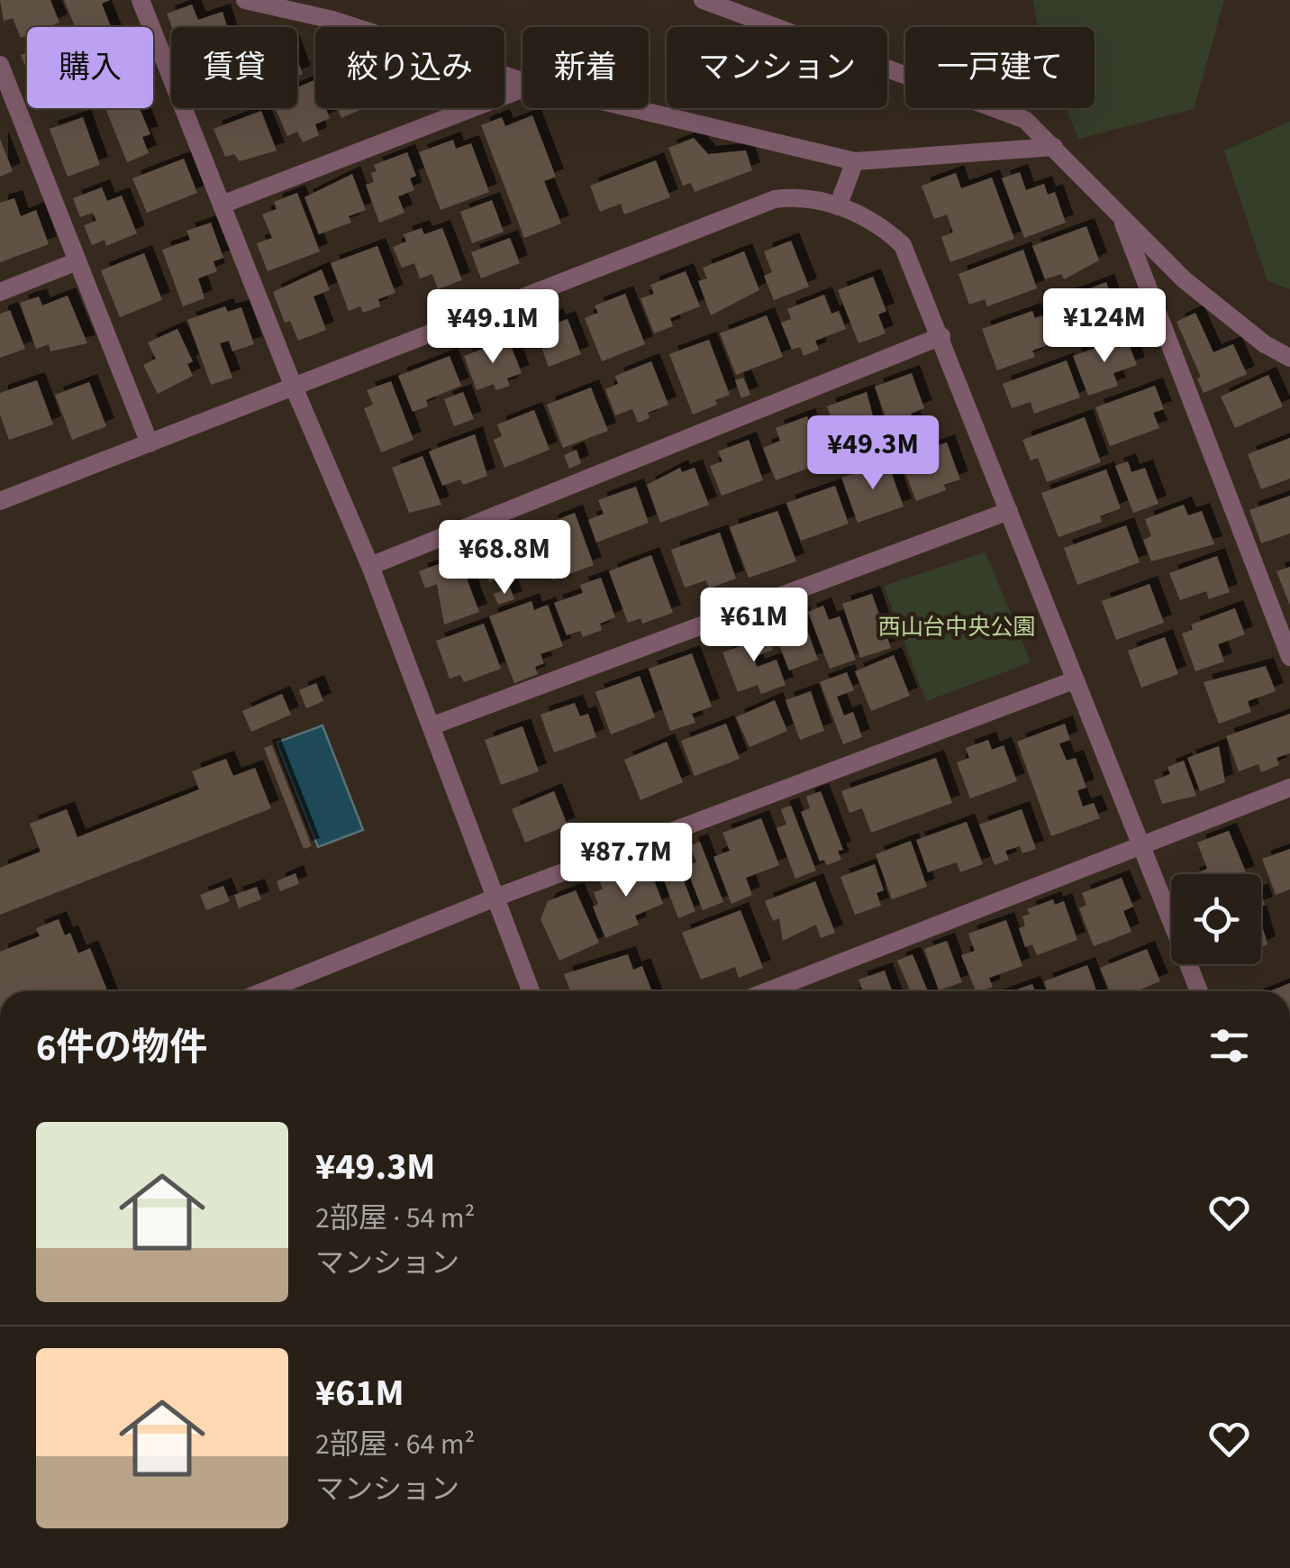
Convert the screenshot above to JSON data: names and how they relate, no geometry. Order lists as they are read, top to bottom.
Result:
{
  "parks": ["西山台中央公園"],
  "page": {
    "chip": [
      "購入",
      "賃貸",
      "絞り込み",
      "新着",
      "マンション",
      "一戸建て"
    ],
    "price": [
      "¥124M",
      "¥49.1M",
      "¥49.3M",
      "¥68.8M",
      "¥61M",
      "¥87.7M"
    ],
    "heading": "6件の物件",
    "list": [
      {
        "name": "¥49.3M",
        "note": "2部屋 · 54 m² · マンション"
      },
      {
        "name": "¥61M",
        "note": "2部屋 · 64 m² · マンション"
      }
    ]
  }
}
